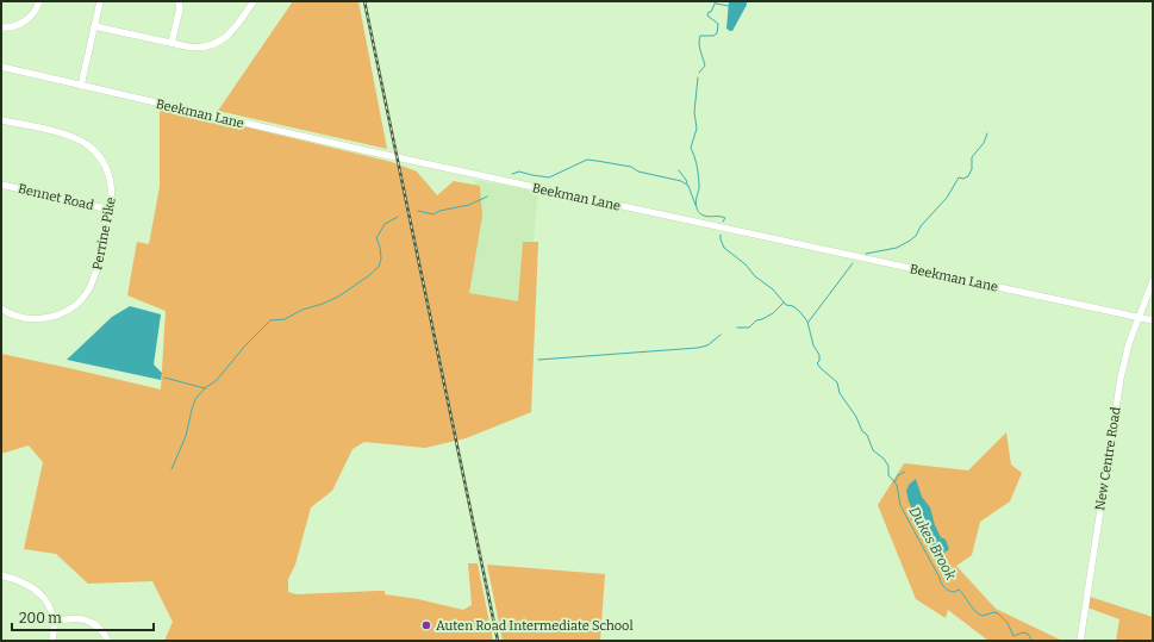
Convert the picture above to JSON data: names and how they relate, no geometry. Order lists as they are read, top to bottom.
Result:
{
  "streets": {
    "street": [
      "Beekman Lane",
      "Bennet Road",
      "Perrine Pike",
      "New Centre Road"
    ]
  },
  "crossings": [
    ["Beekman Lane", "New Centre Road"],
    ["Bennet Road", "Perrine Pike"]
  ],
  "water": ["Dukes Brook"],
  "places": ["Auten Road Intermediate School"],
  "scale_bar": "200 m"
}
